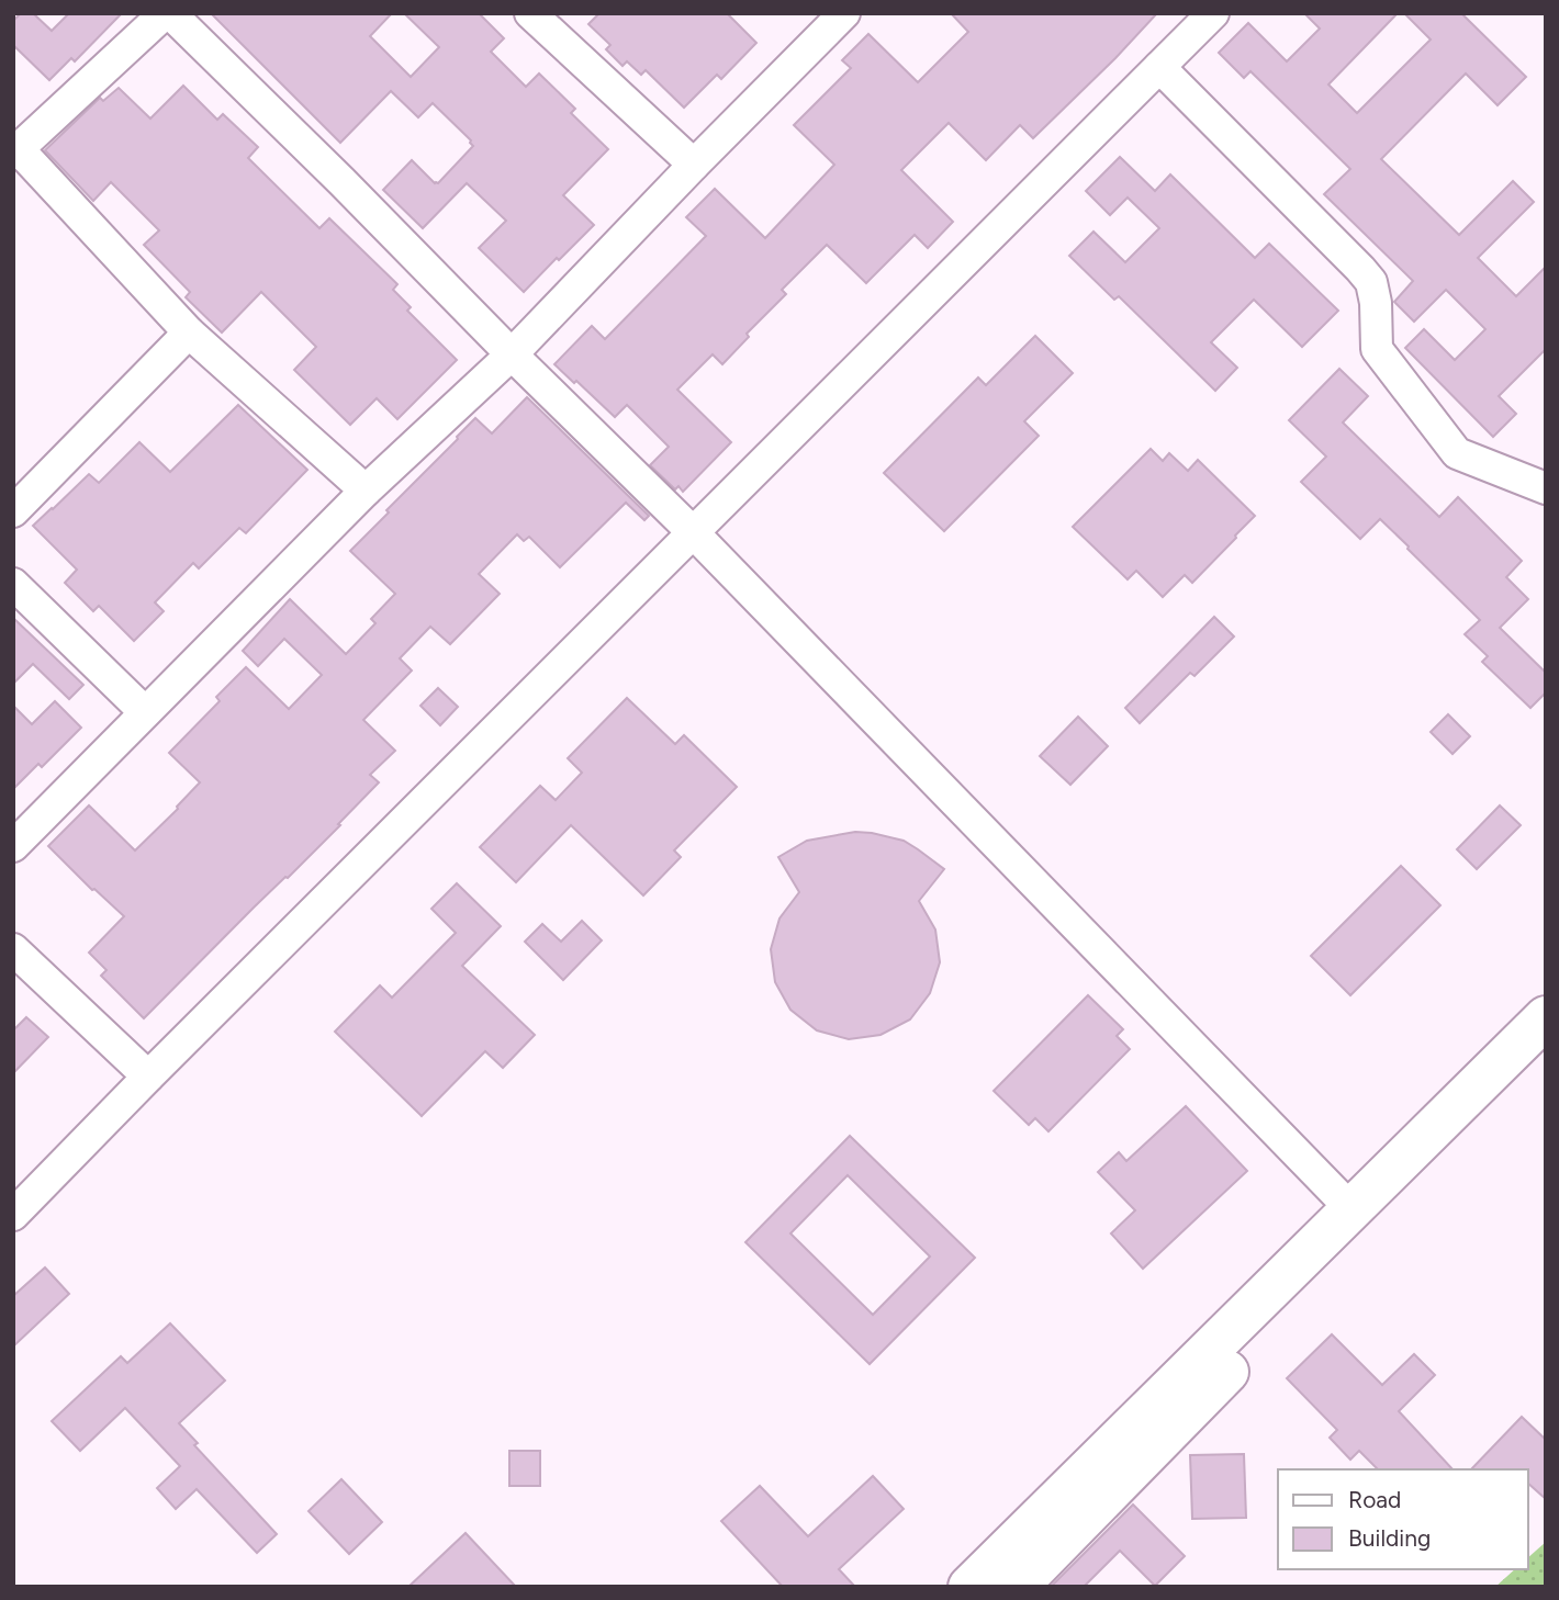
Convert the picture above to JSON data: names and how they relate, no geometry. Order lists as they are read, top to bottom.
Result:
{
  "legend": ["Road", "Building"]
}
